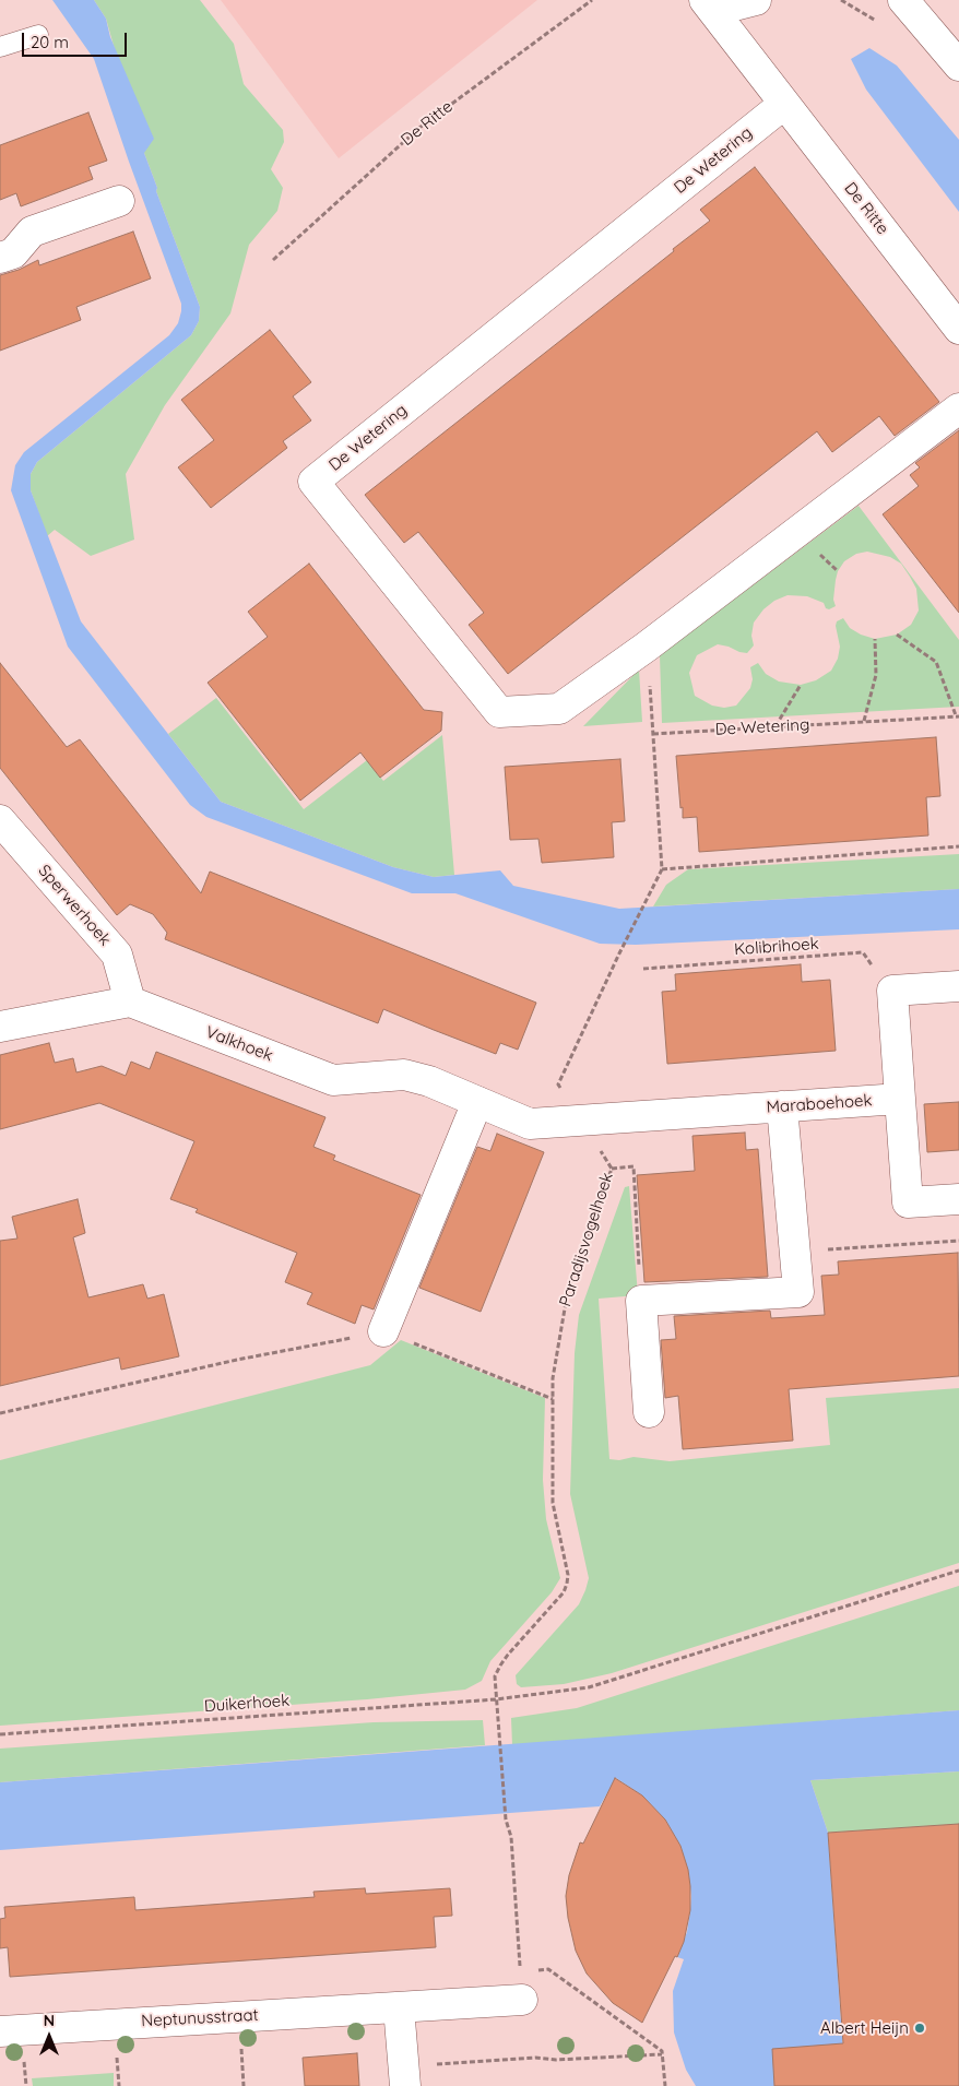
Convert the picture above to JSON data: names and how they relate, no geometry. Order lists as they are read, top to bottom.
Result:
{
  "streets": {
    "street": [
      "De Ritte",
      "De Wetering",
      "Sperwerhoek",
      "Valkhoek",
      "Maraboehoek",
      "Neptunusstraat"
    ],
    "path": ["Kolibrihoek", "Paradijsvogelhoek", "Duikerhoek"]
  },
  "crossings": [
    ["De Ritte", "De Wetering"],
    ["Sperwerhoek", "Valkhoek"],
    ["Valkhoek", "Maraboehoek"],
    ["Valkhoek", "Paradijsvogelhoek"],
    ["Maraboehoek", "Paradijsvogelhoek"],
    ["Paradijsvogelhoek", "Duikerhoek"],
    ["Paradijsvogelhoek", "Neptunusstraat"]
  ],
  "places": ["Albert Heijn"],
  "scale_bar": "20 m",
  "north": "top"
}
